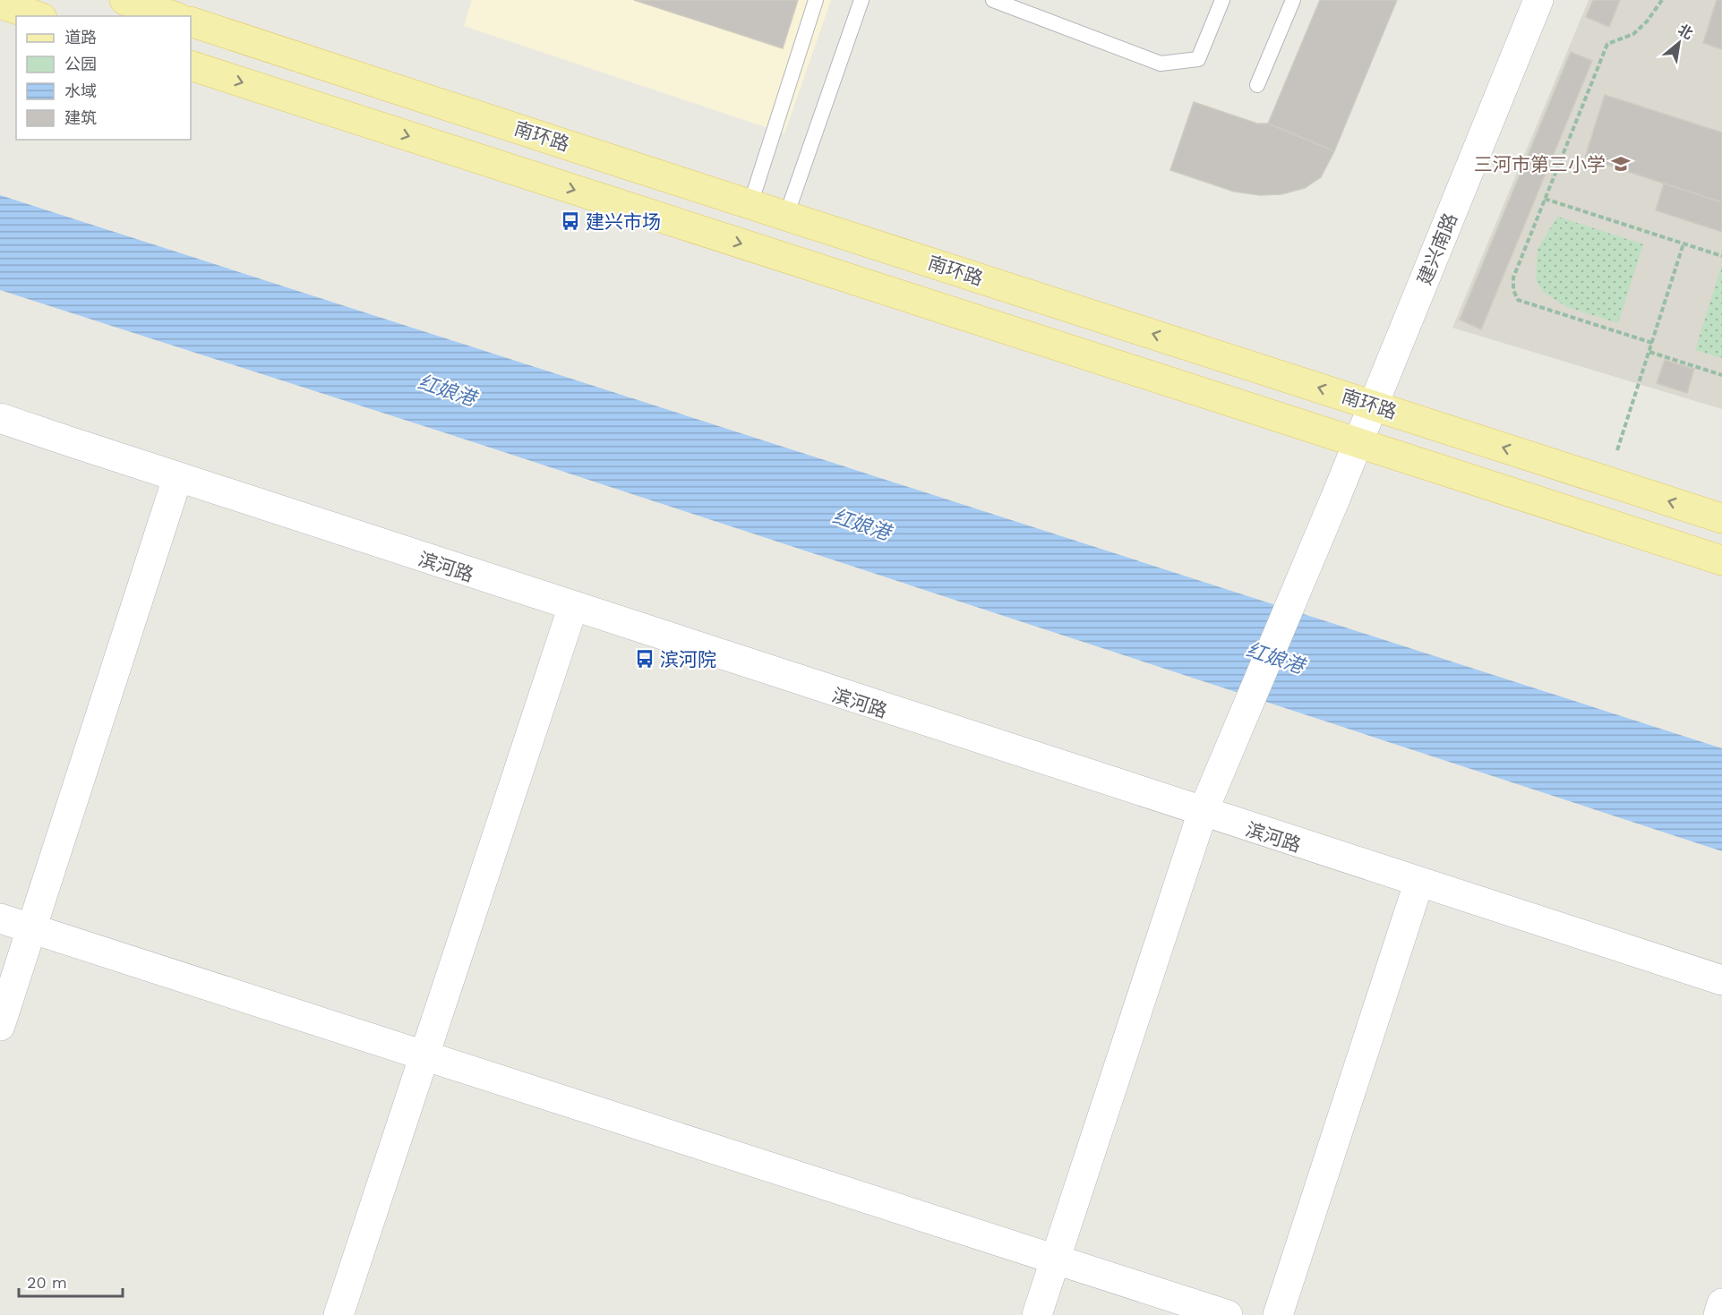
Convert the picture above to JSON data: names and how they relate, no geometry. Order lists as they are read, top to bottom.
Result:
{
  "streets": {
    "main road": ["南环路"],
    "street": ["建兴南路", "滨河路"]
  },
  "crossings": [
    ["南环路", "建兴南路"],
    ["建兴南路", "滨河路"]
  ],
  "water": ["红娘港"],
  "places": {
    "school or university": ["三河市第三小学"],
    "bus stop": ["建兴市场", "滨河院"]
  },
  "legend": [
    "道路",
    "公园",
    "水域",
    "建筑"
  ],
  "scale_bar": "20 m",
  "north": "top right"
}
